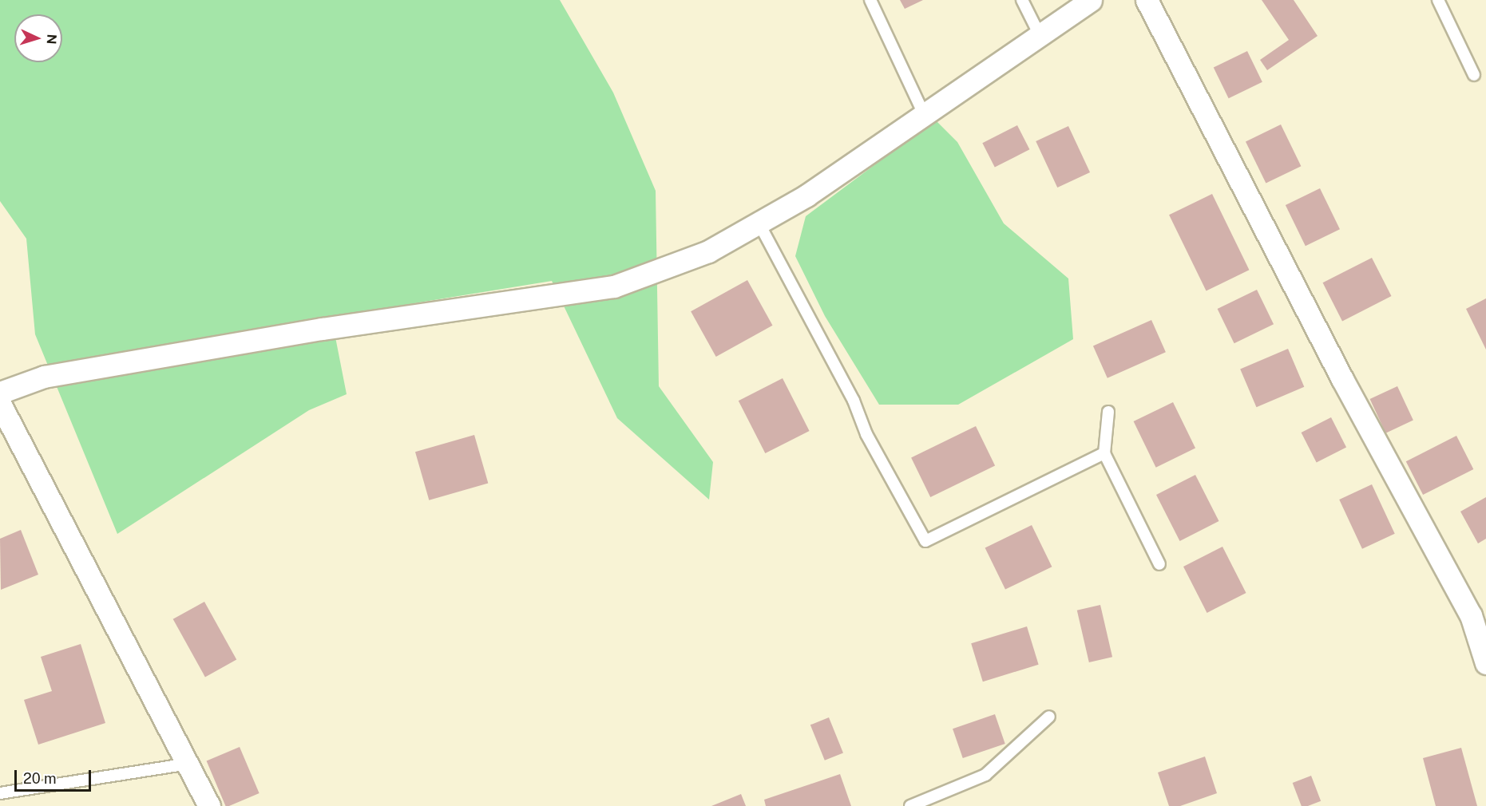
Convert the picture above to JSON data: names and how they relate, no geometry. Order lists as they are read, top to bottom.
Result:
{
  "scale_bar": "20 m",
  "north": "right"
}
